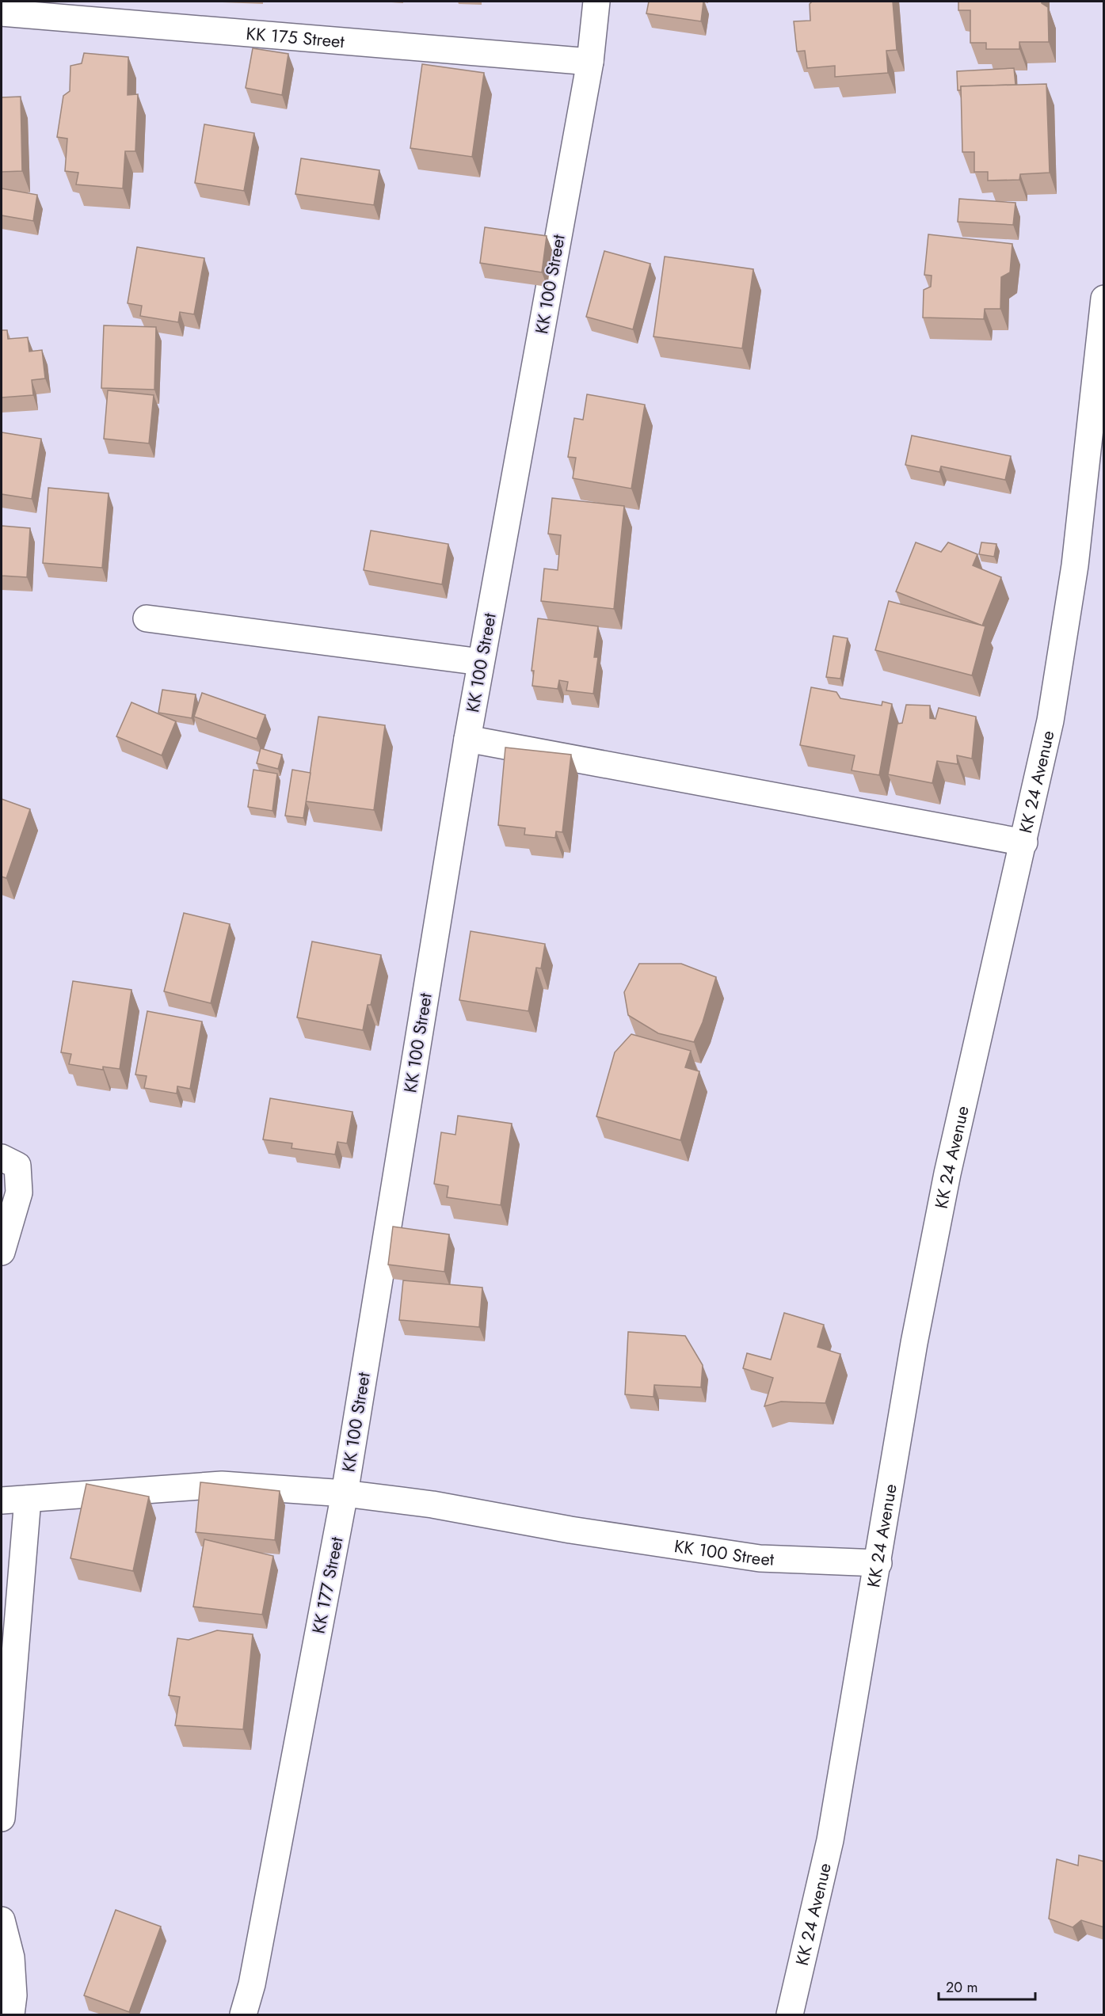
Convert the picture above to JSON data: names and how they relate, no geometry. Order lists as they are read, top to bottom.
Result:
{
  "streets": {
    "street": [
      "KK 175 Street",
      "KK 100 Street",
      "KK 24 Avenue",
      "KK 177 Street"
    ]
  },
  "crossings": [
    ["KK 175 Street", "KK 100 Street"],
    ["KK 100 Street", "KK 24 Avenue"],
    ["KK 100 Street", "KK 177 Street"]
  ],
  "scale_bar": "20 m"
}
